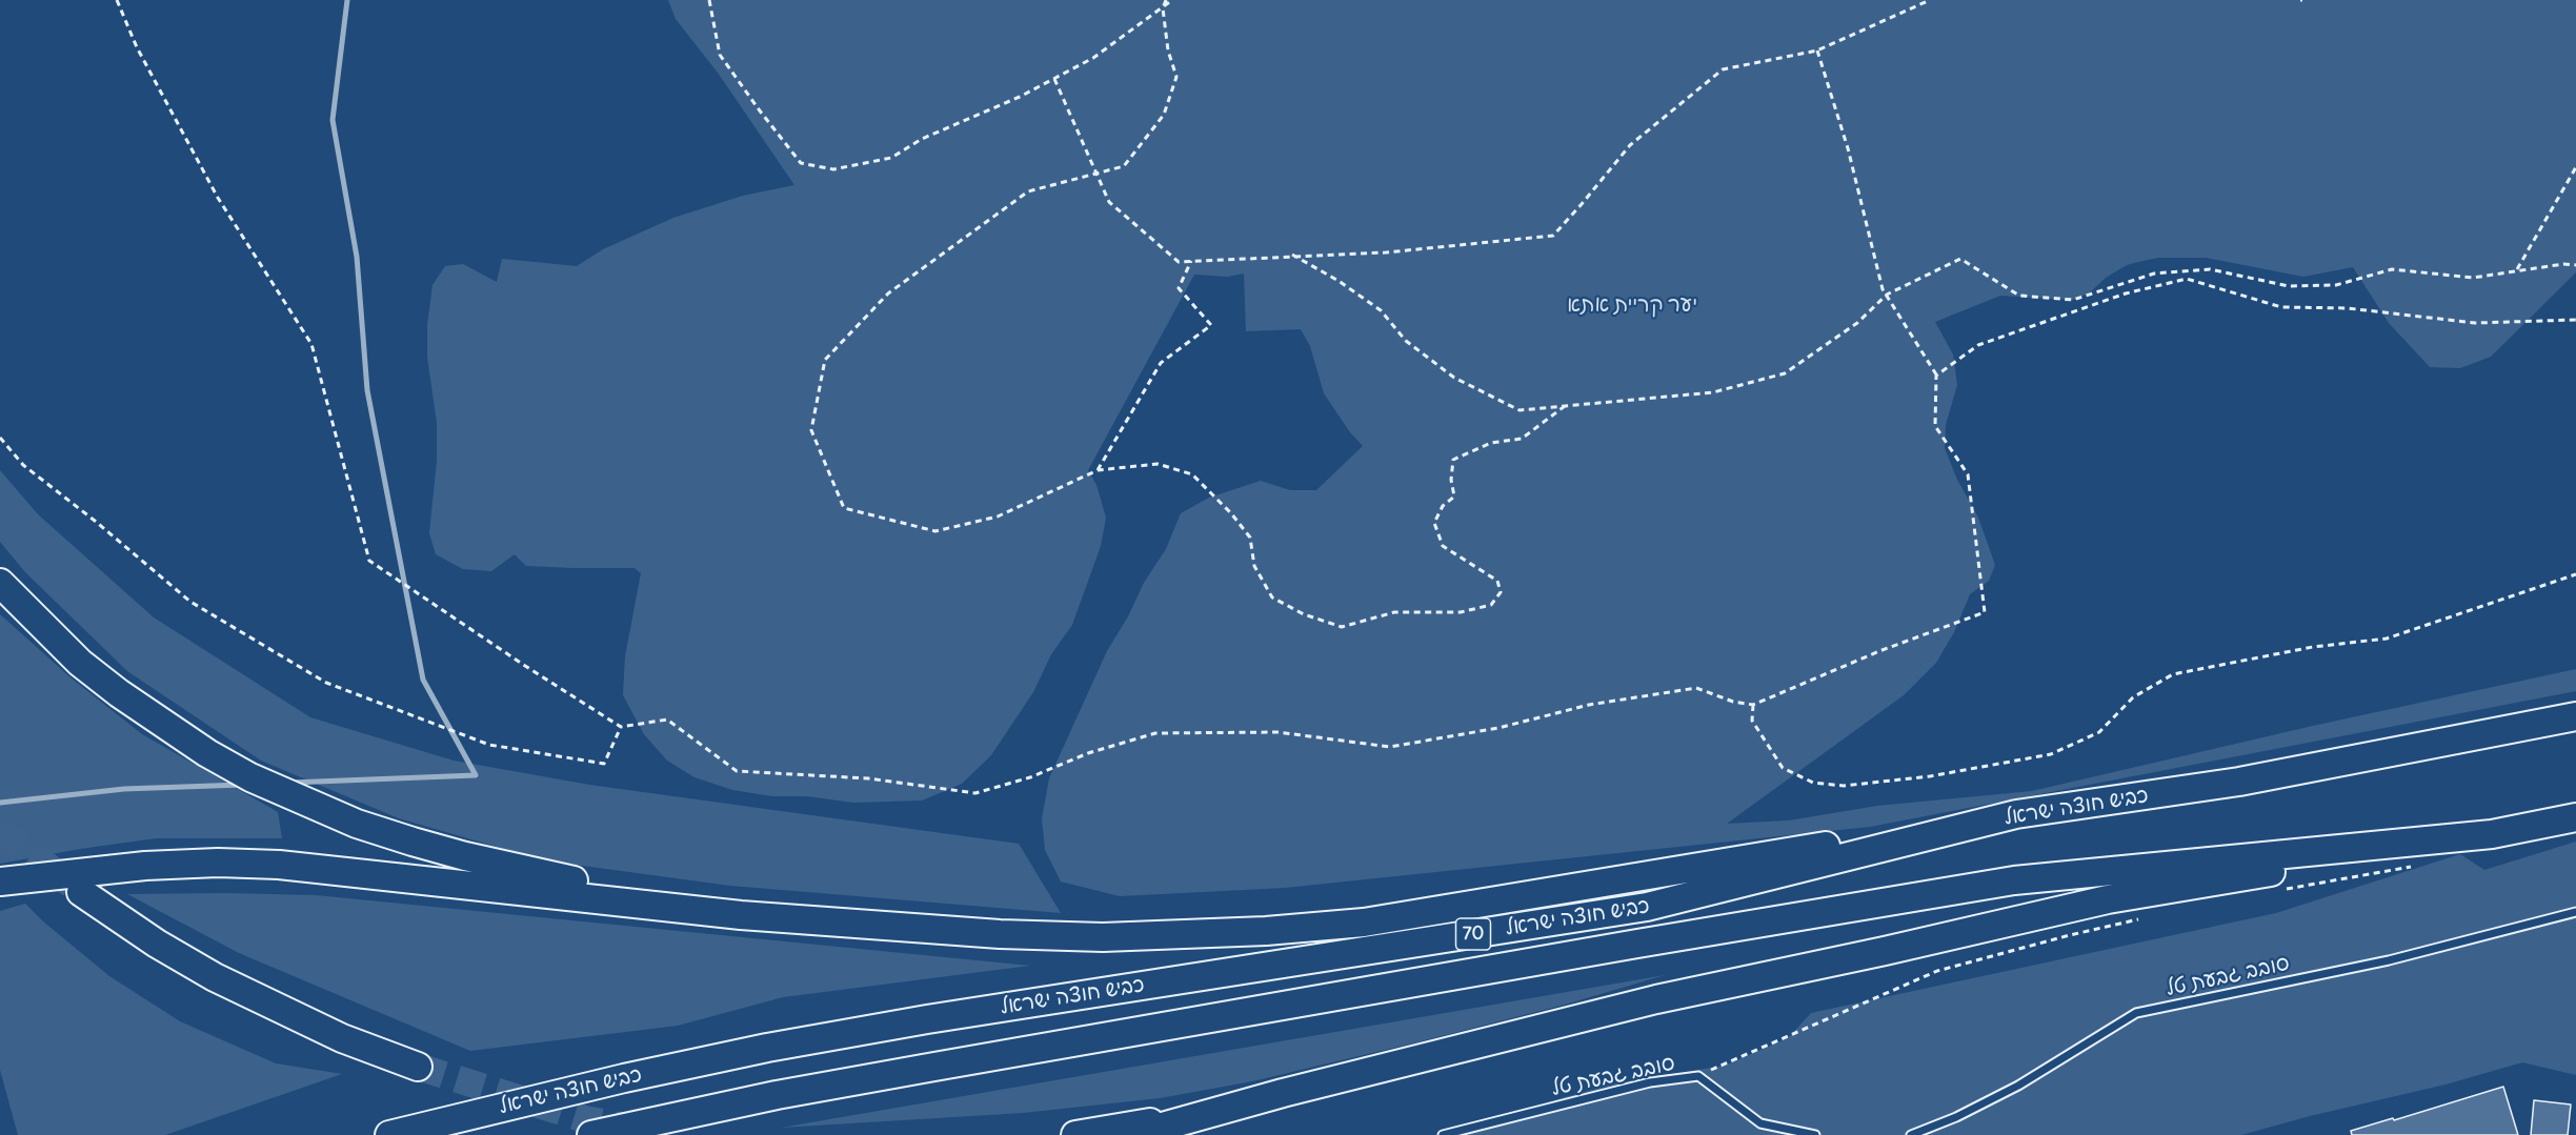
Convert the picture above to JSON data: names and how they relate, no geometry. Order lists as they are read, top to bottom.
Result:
{
  "streets": {
    "highway": ["כביש חוצה ישראל", "70"],
    "lane": ["סובב גבעת טל"]
  },
  "parks": ["יער קריית אתא"]
}
